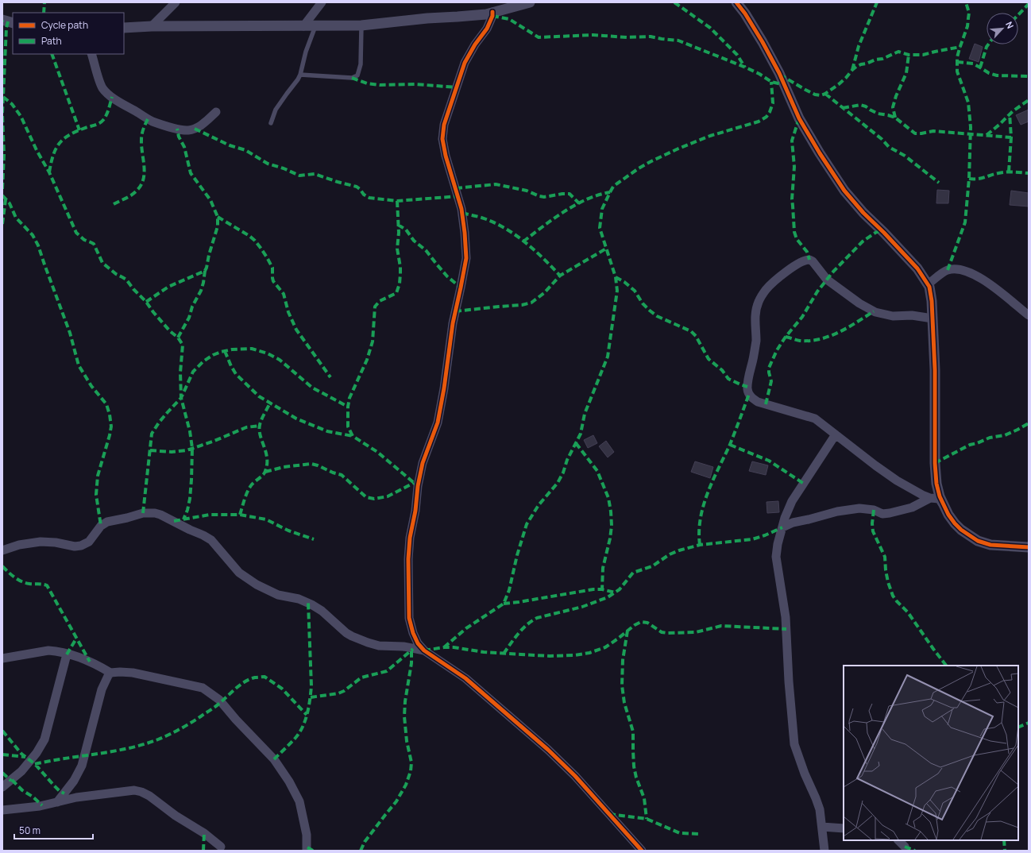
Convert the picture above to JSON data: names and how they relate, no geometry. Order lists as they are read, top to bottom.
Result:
{
  "legend": ["Cycle path", "Path"],
  "scale_bar": "50 m",
  "north": "top right"
}
